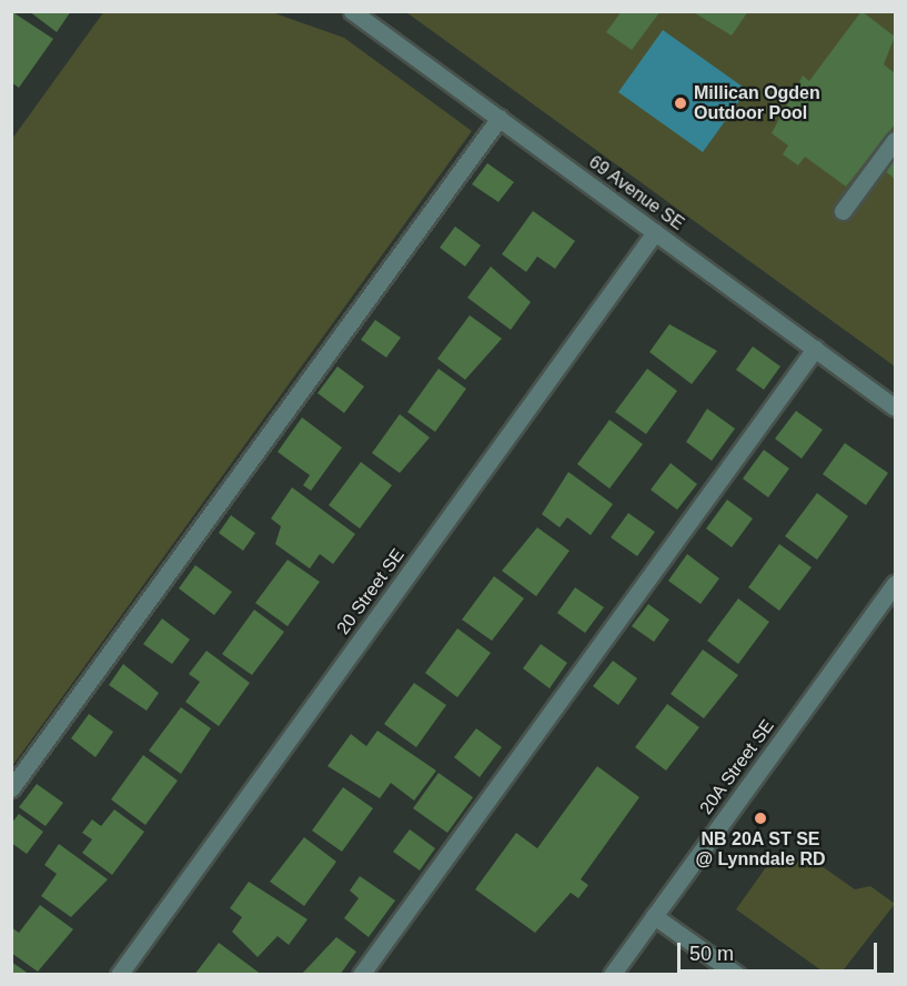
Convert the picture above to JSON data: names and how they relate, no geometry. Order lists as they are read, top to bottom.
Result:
{
  "streets": {
    "street": ["69 Avenue SE", "20 Street SE", "20A Street SE"]
  },
  "crossings": [
    ["69 Avenue SE", "20 Street SE"]
  ],
  "places": ["Millican Ogden Outdoor Pool", "NB 20A ST SE @ Lynndale RD"],
  "scale_bar": "50 m"
}
